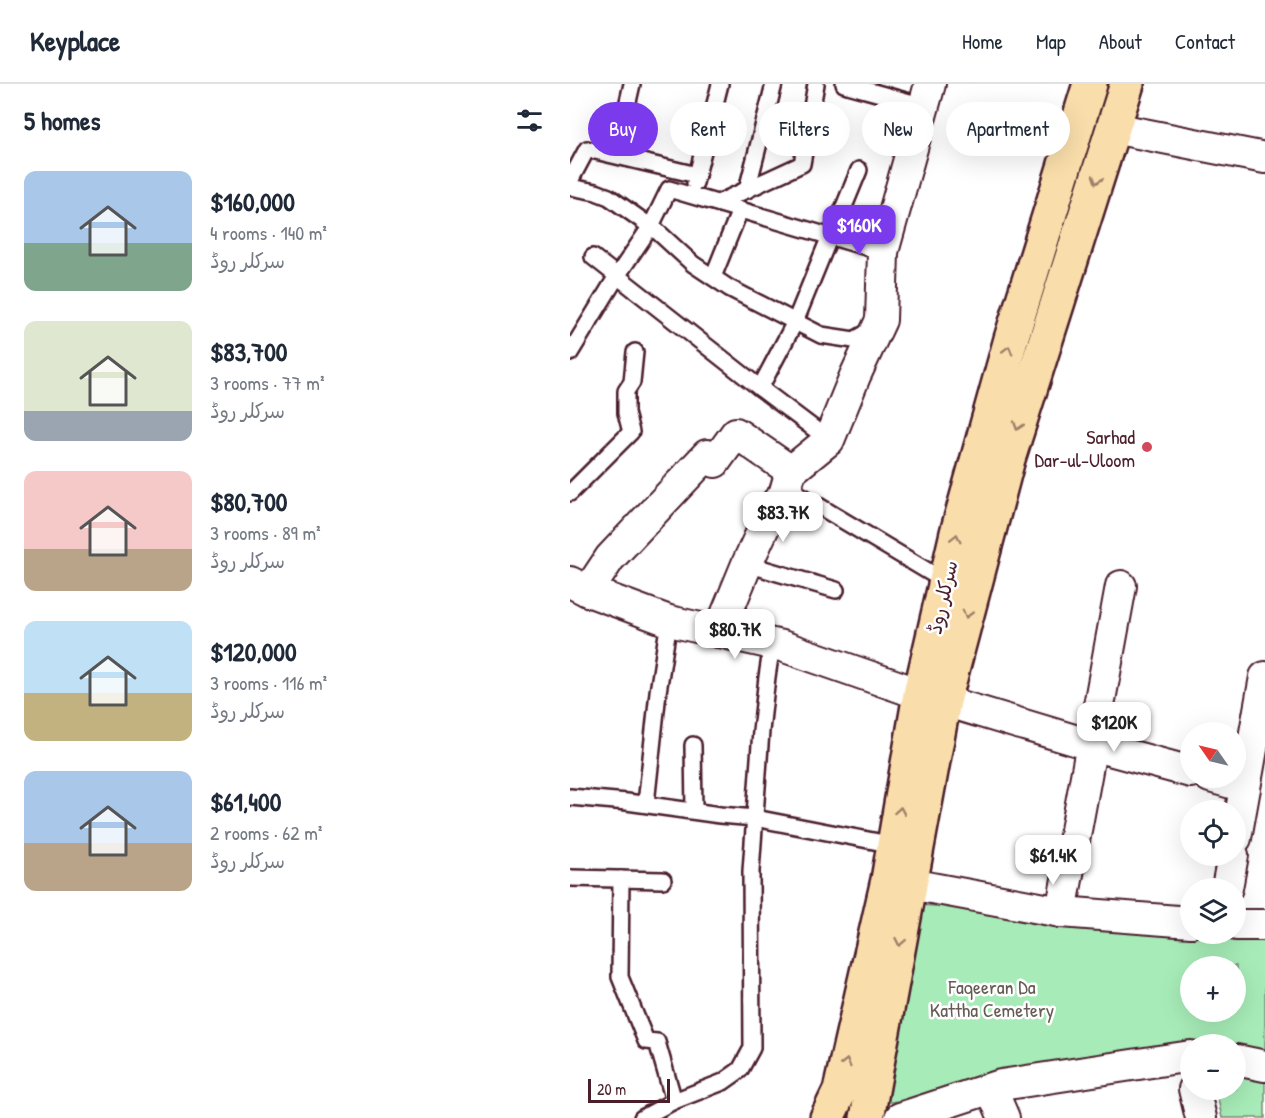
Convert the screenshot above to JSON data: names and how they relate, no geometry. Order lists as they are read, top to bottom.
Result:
{
  "streets": {
    "main road": ["سرکلر روڈ"]
  },
  "parks": ["Faqeeran Da Kattha Cemetery"],
  "places": ["Sarhad Dar-ul-Uloom"],
  "scale_bar": "20 m",
  "north": "top left",
  "page": {
    "header": "Keyplace",
    "nav": [
      "Home",
      "Map",
      "About",
      "Contact"
    ],
    "heading": "5 homes",
    "chip": [
      "Buy",
      "Rent",
      "Filters",
      "New",
      "Apartment"
    ],
    "list": [
      {
        "name": "$160,000",
        "note": "4 rooms · 140 m² · سرکلر روڈ"
      },
      {
        "name": "$83,700",
        "note": "3 rooms · 77 m² · سرکلر روڈ"
      },
      {
        "name": "$80,700",
        "note": "3 rooms · 89 m² · سرکلر روڈ"
      },
      {
        "name": "$120,000",
        "note": "3 rooms · 116 m² · سرکلر روڈ"
      },
      {
        "name": "$61,400",
        "note": "2 rooms · 62 m² · سرکلر روڈ"
      }
    ],
    "price": [
      "$160K",
      "$83.7K",
      "$80.7K",
      "$120K",
      "$61.4K"
    ],
    "map_buttons": ["+", "−"],
    "scale": "20 m"
  }
}
